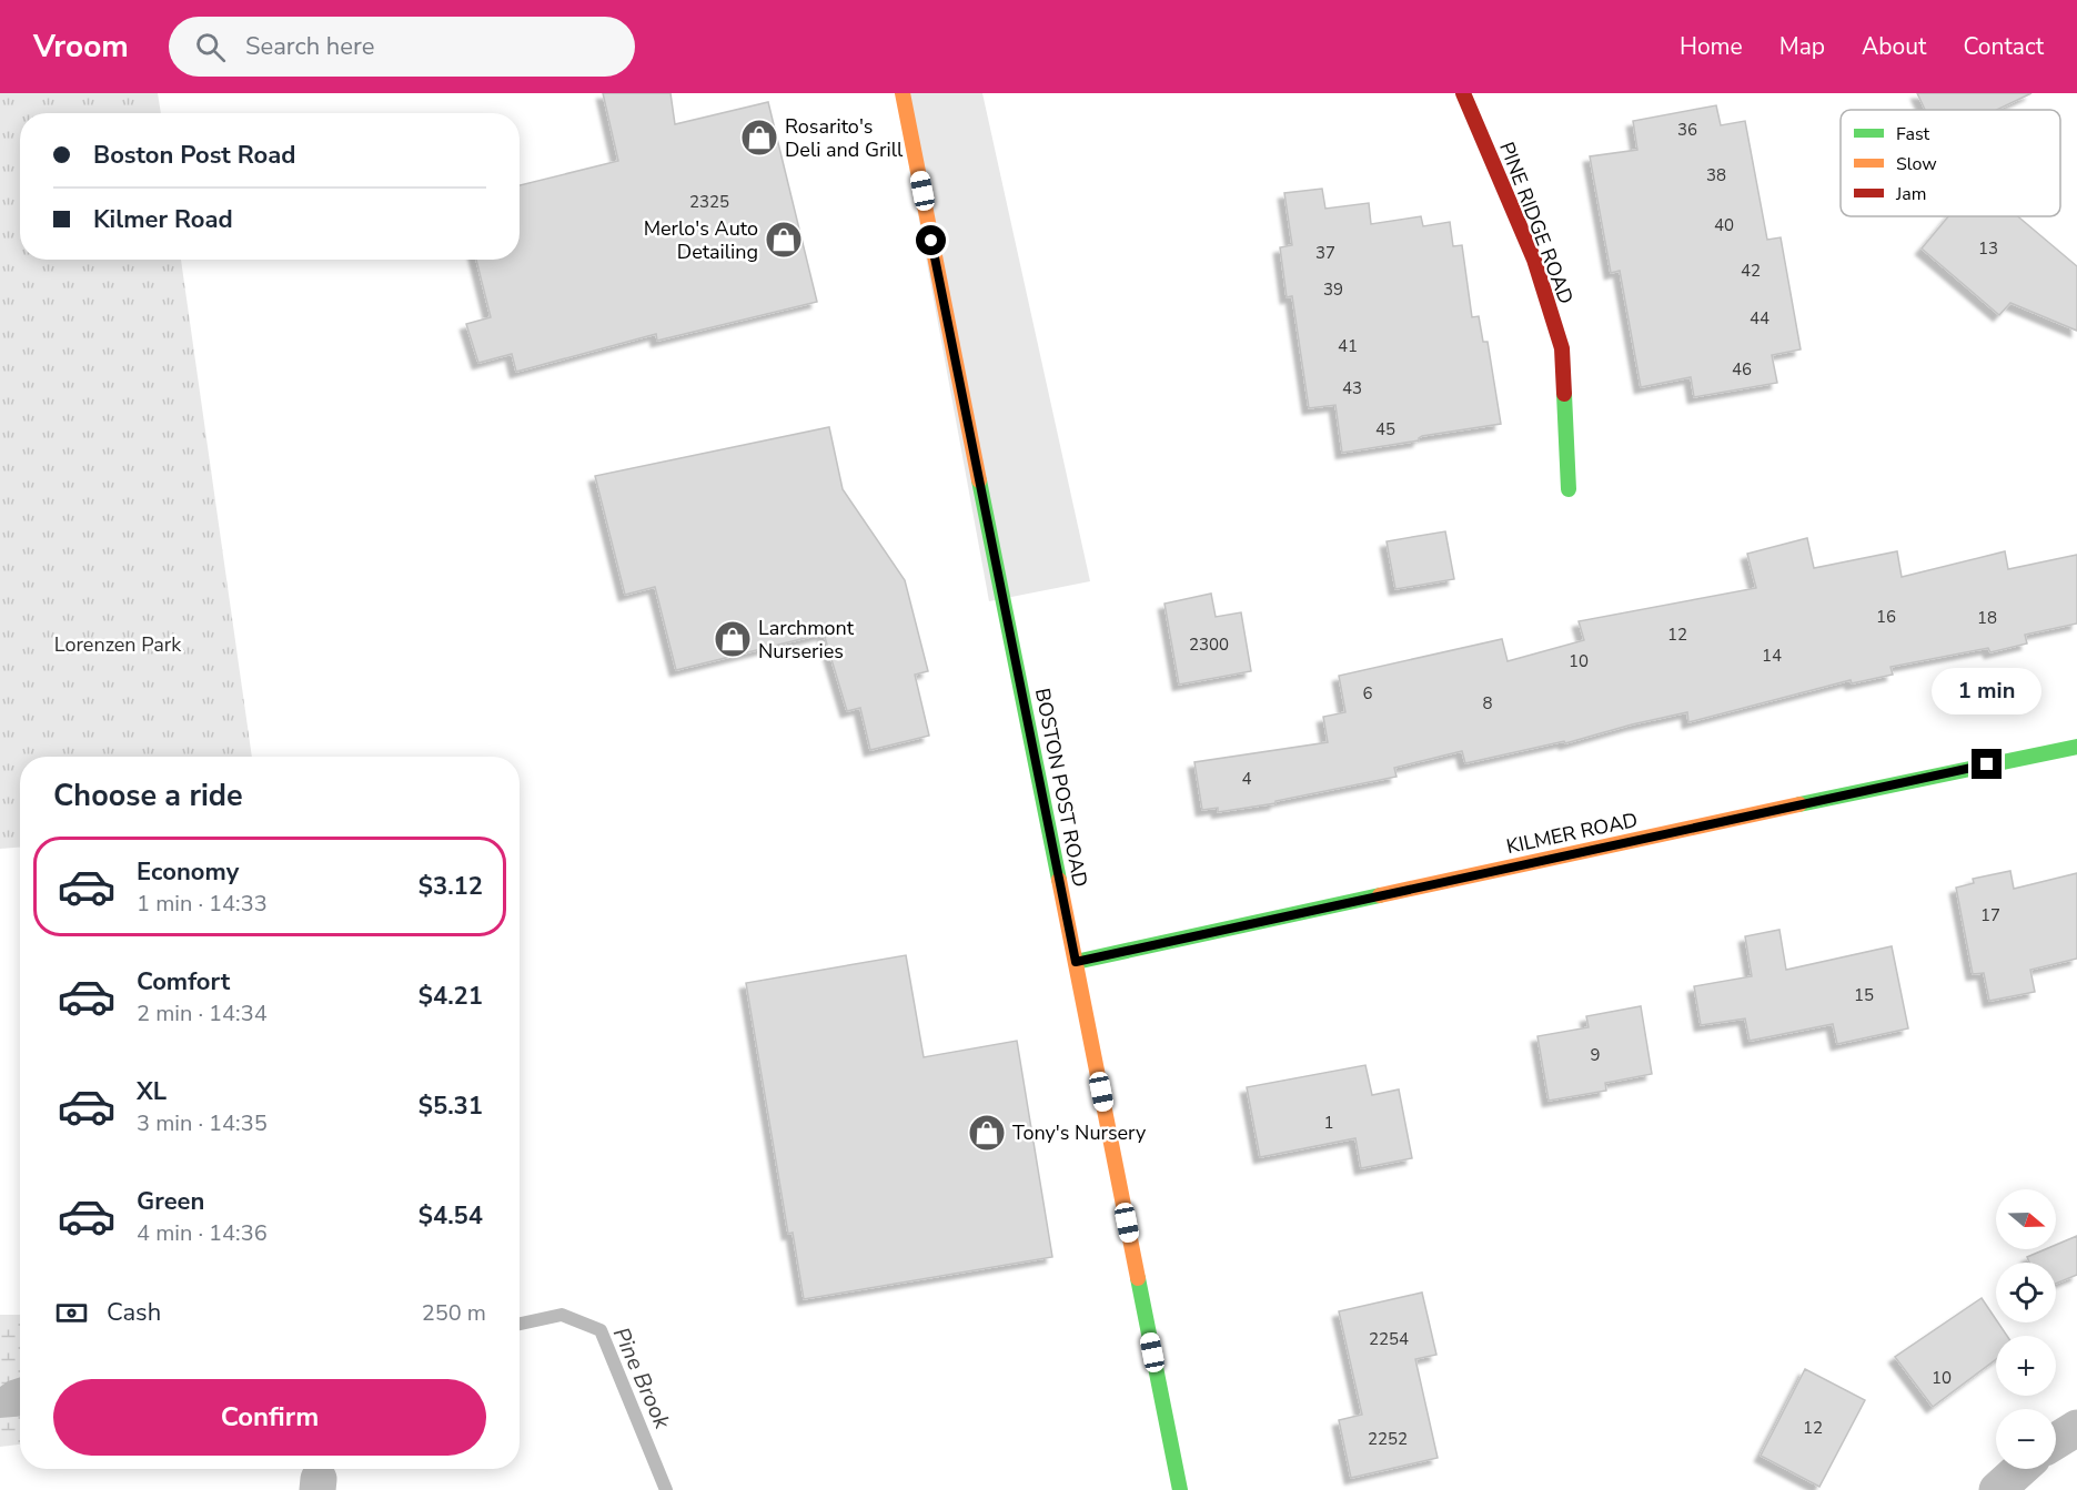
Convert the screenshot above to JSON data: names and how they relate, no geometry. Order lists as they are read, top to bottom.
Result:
{
  "streets": {
    "street": ["PINE RIDGE ROAD", "BOSTON POST ROAD", "KILMER ROAD"]
  },
  "crossings": [
    ["BOSTON POST ROAD", "KILMER ROAD"]
  ],
  "water": ["Pine Brook"],
  "parks": ["Lorenzen Park"],
  "places": {
    "shop": [
      "Rosarito's Deli and Grill",
      "Merlo's Auto Detailing",
      "Larchmont Nurseries",
      "Tony's Nursery"
    ]
  },
  "house_numbers": [
    "36",
    "38",
    "2325",
    "40",
    "13",
    "37",
    "42",
    "39",
    "44",
    "41",
    "46",
    "43",
    "45",
    "16",
    "18",
    "12",
    "2300",
    "14",
    "10",
    "6",
    "8",
    "4",
    "17",
    "15",
    "9",
    "1",
    "2254",
    "10",
    "12",
    "2252"
  ],
  "legend": ["Fast", "Slow", "Jam"],
  "north": "right",
  "page": {
    "header": "Vroom",
    "search": "Search here",
    "nav": [
      "Home",
      "Map",
      "About",
      "Contact"
    ],
    "banner": ["Boston Post Road", "Kilmer Road"],
    "bubble": "1 min",
    "heading": "Choose a ride",
    "list": [
      {
        "name": "Economy",
        "note": "1 min · 14:33",
        "value": "$3.12"
      },
      {
        "name": "Comfort",
        "note": "2 min · 14:34",
        "value": "$4.21"
      },
      {
        "name": "XL",
        "note": "3 min · 14:35",
        "value": "$5.31"
      },
      {
        "name": "Green",
        "note": "4 min · 14:36",
        "value": "$4.54"
      }
    ],
    "map_buttons": ["+", "−"],
    "pay": ["Cash", "250 m"],
    "buttons": "Confirm"
  }
}
